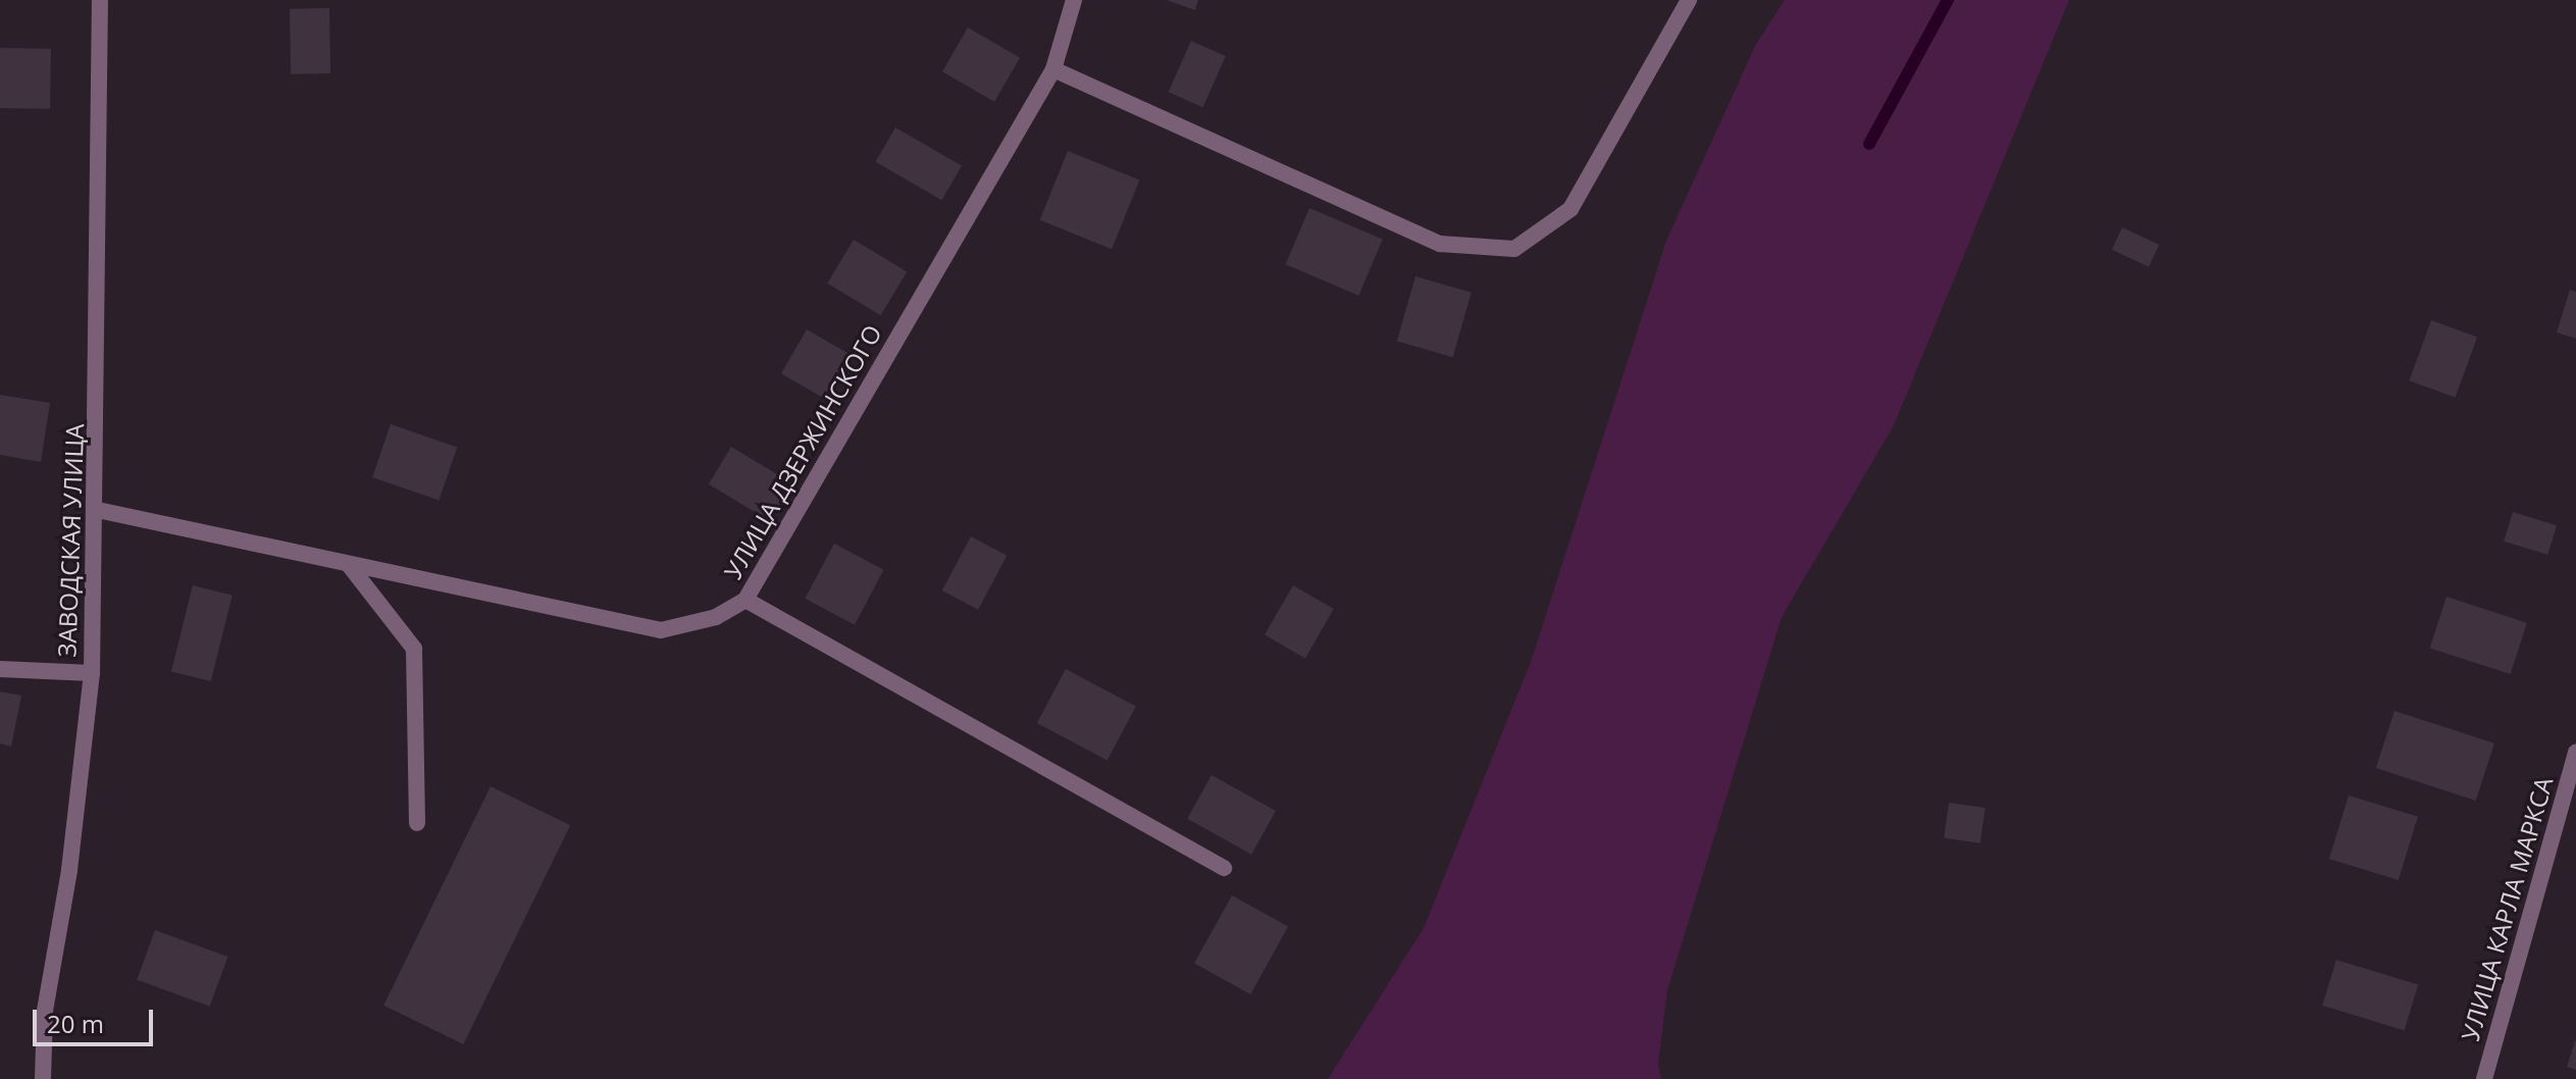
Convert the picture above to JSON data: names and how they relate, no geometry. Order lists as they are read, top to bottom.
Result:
{
  "streets": {
    "street": ["УЛИЦА ДЗЕРЖИНСКОГО", "ЗАВОДСКАЯ УЛИЦА", "УЛИЦА КАРЛА МАРКСА"]
  },
  "crossings": [
    ["УЛИЦА ДЗЕРЖИНСКОГО", "ЗАВОДСКАЯ УЛИЦА"]
  ],
  "scale_bar": "20 m"
}
